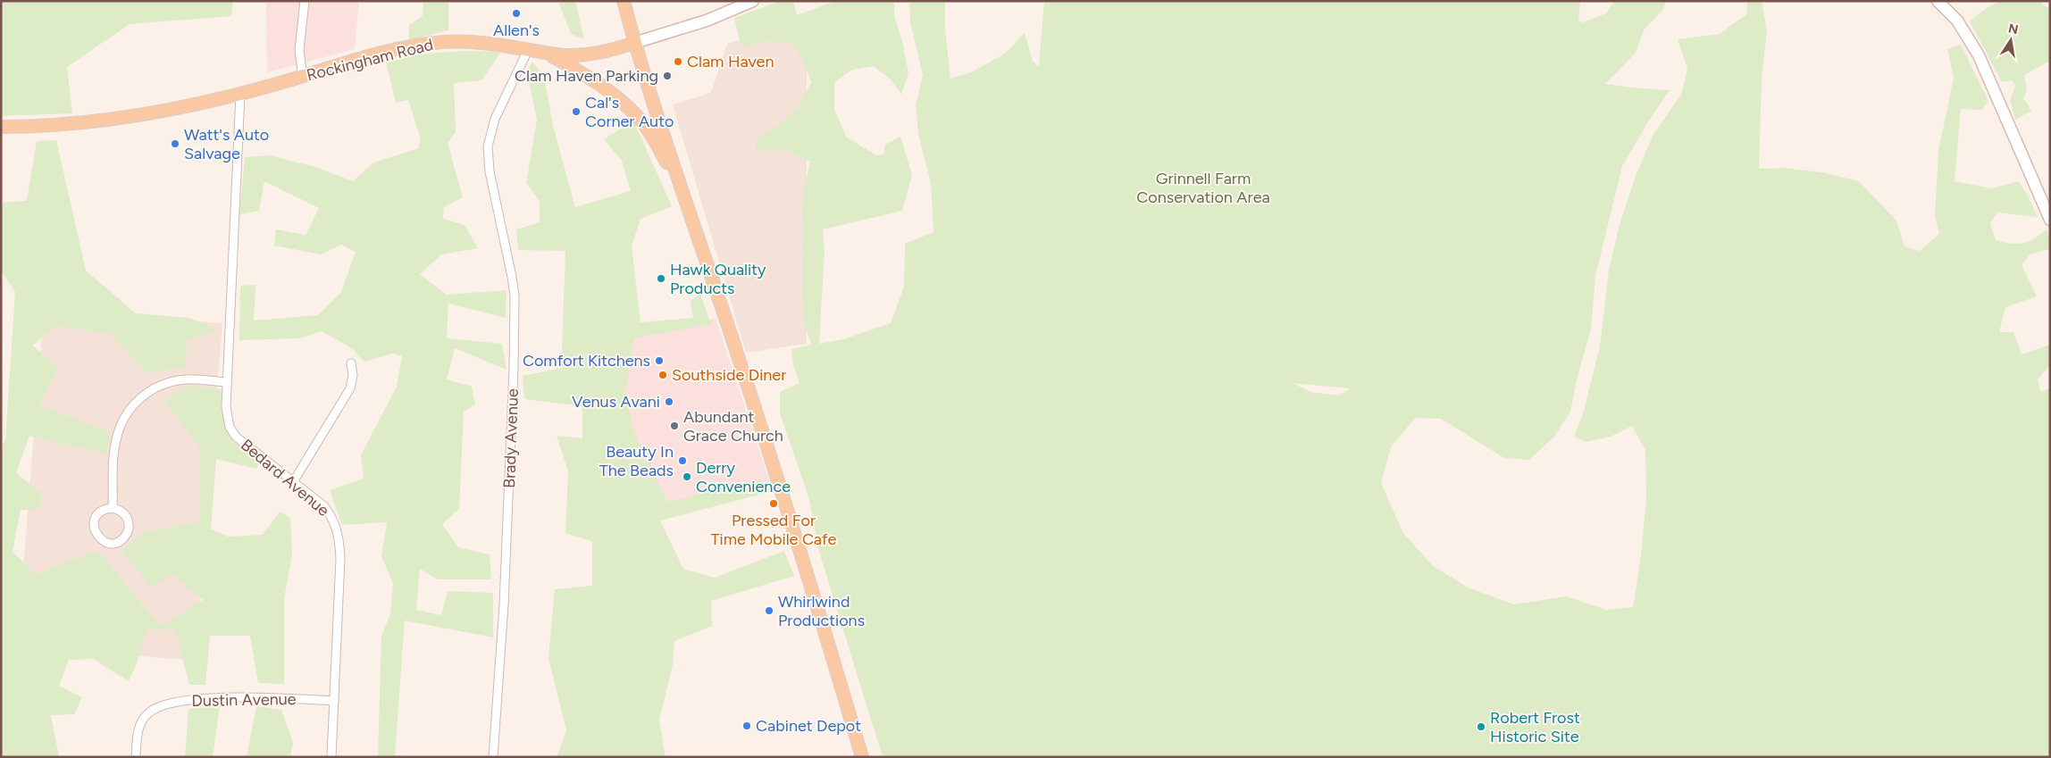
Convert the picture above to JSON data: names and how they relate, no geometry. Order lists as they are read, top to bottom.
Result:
{
  "streets": {
    "main road": ["Rockingham Road"],
    "street": ["Brady Avenue", "Bedard Avenue", "Dustin Avenue"]
  },
  "crossings": [
    ["Rockingham Road", "Brady Avenue"],
    ["Rockingham Road", "Bedard Avenue"],
    ["Bedard Avenue", "Dustin Avenue"]
  ],
  "parks": ["Grinnell Farm Conservation Area"],
  "places": [
    "Allen's",
    "Clam Haven",
    "Clam Haven Parking",
    "Cal's Corner Auto",
    "Watt's Auto Salvage",
    "Hawk Quality Products",
    "Comfort Kitchens",
    "Southside Diner",
    "Venus Avani",
    "Abundant Grace Church",
    "Beauty In The Beads",
    "Derry Convenience",
    "Pressed For Time Mobile Cafe",
    "Whirlwind Productions",
    "Cabinet Depot",
    "Robert Frost Historic Site"
  ],
  "north": "top"
}
